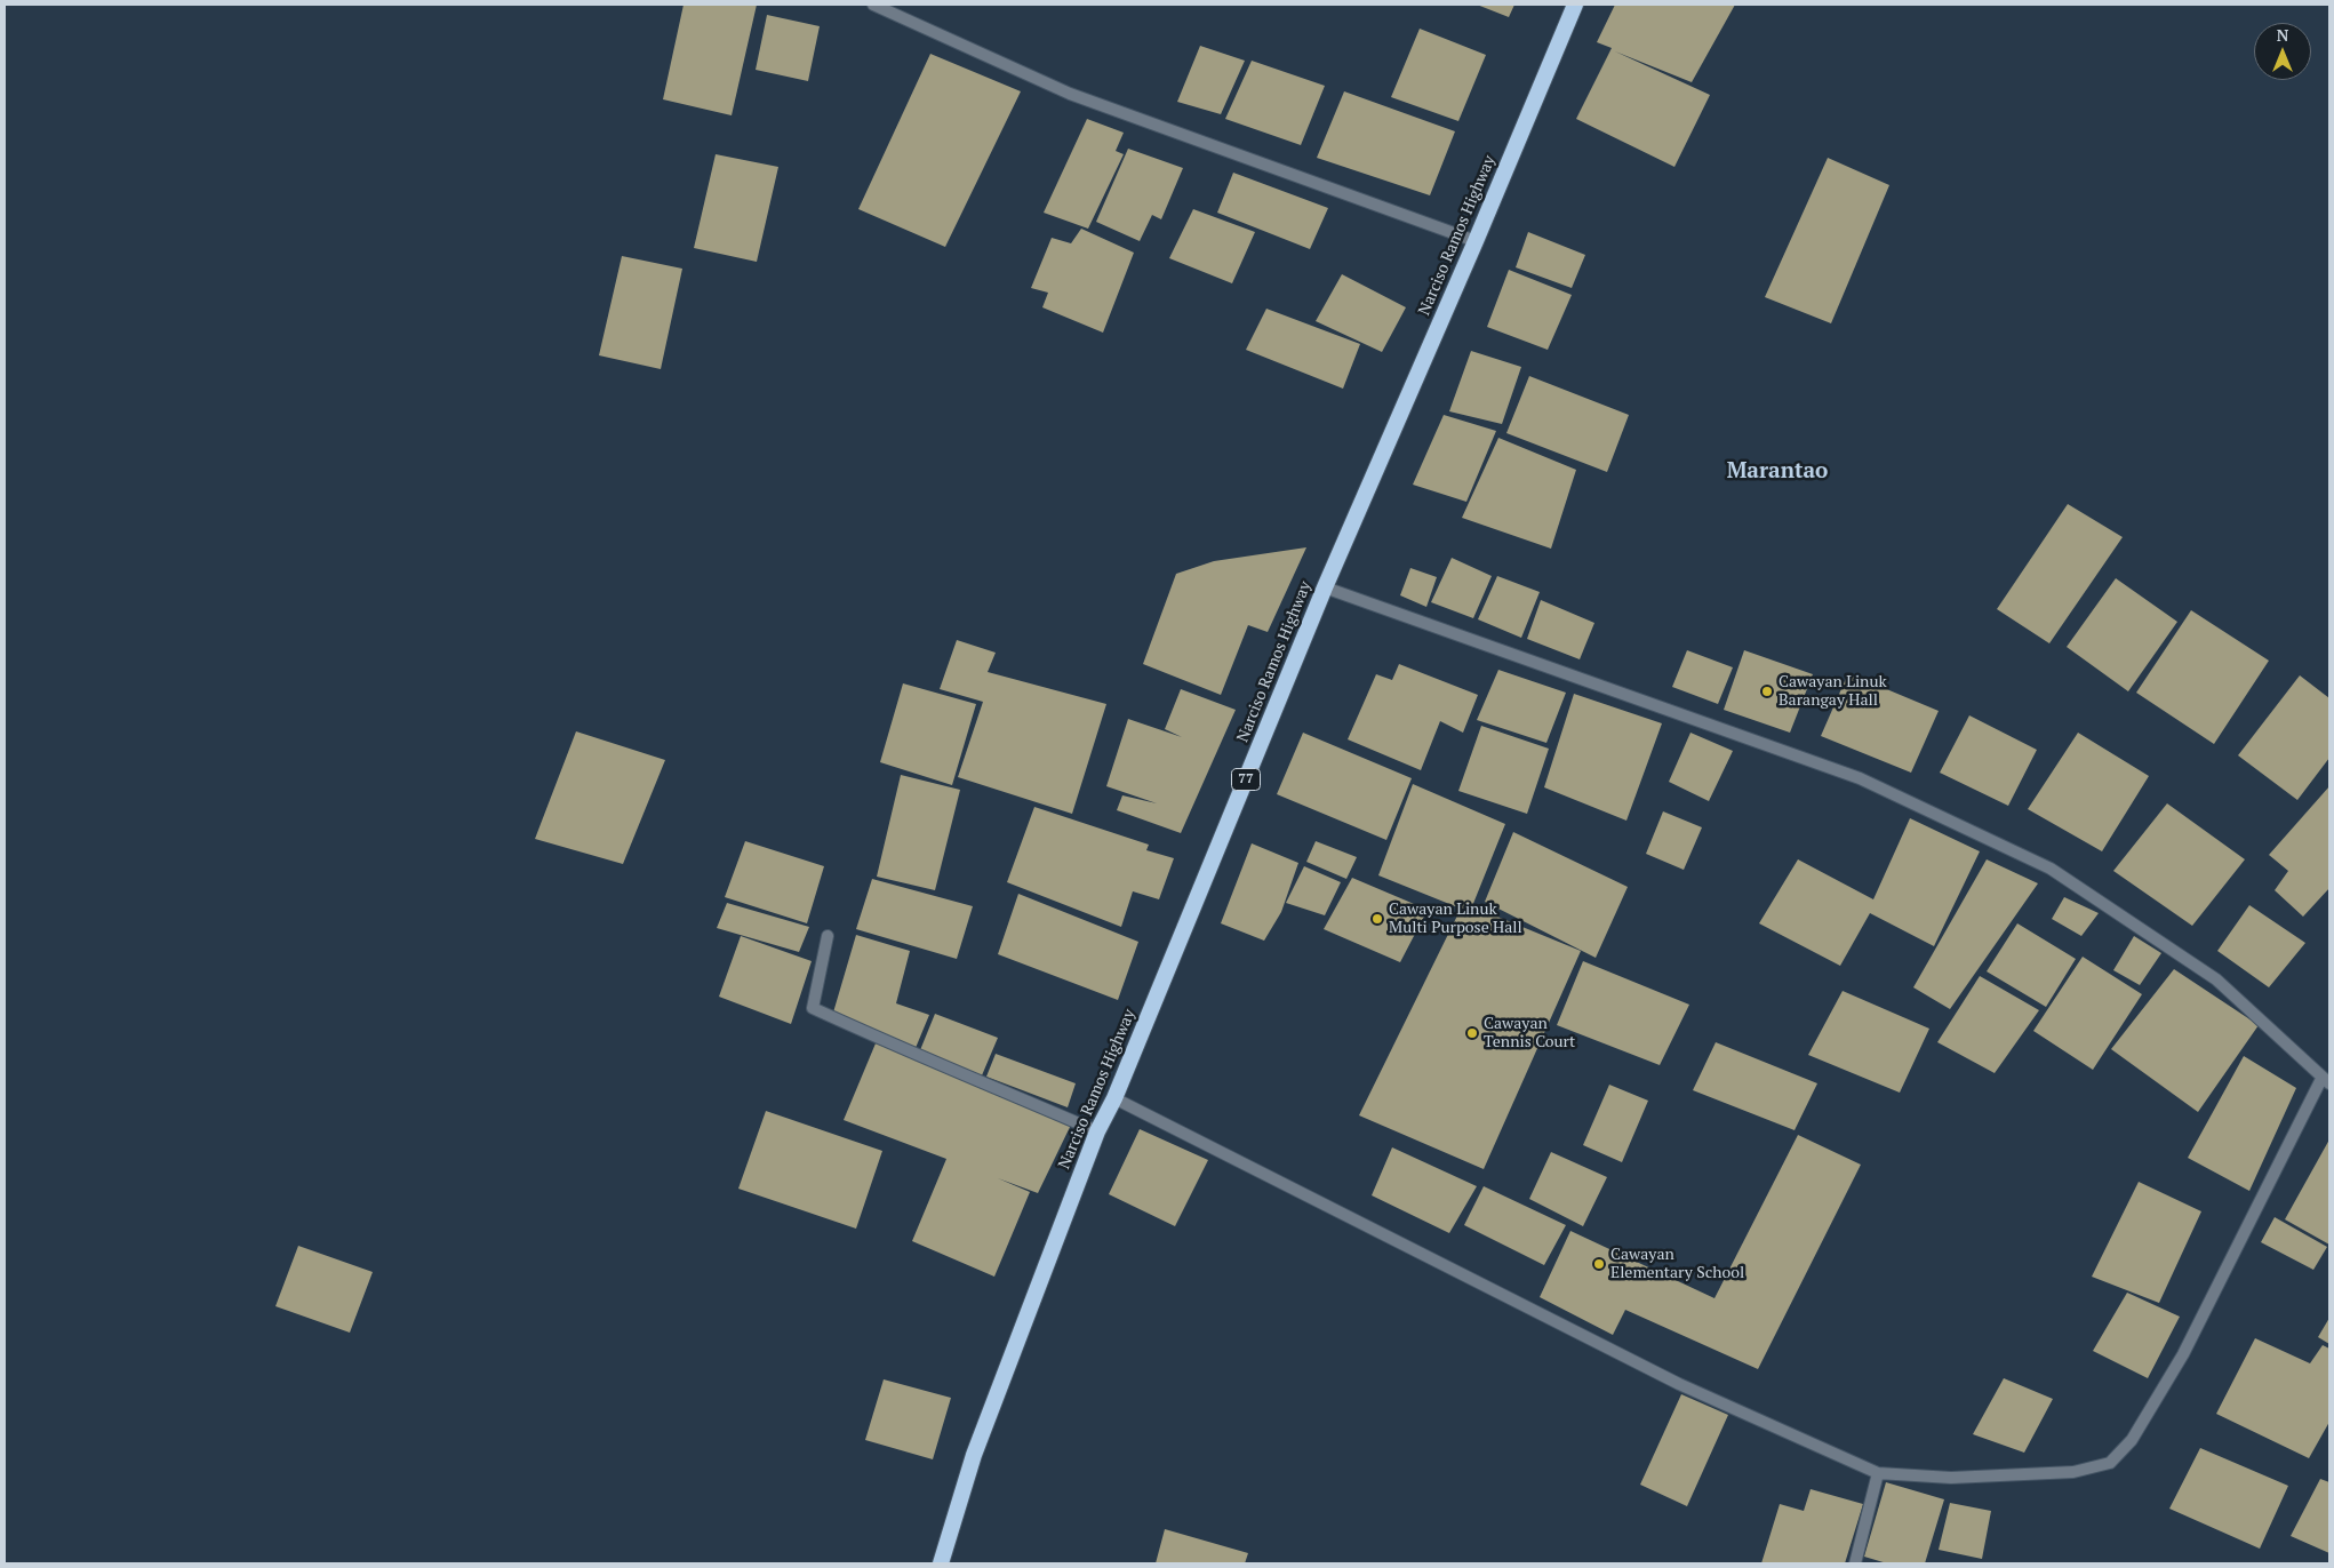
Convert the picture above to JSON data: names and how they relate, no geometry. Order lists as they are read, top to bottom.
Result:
{
  "streets": {
    "highway": ["Narciso Ramos Highway", "77"]
  },
  "districts": ["Marantao"],
  "places": [
    "Cawayan Linuk Barangay Hall",
    "Cawayan Linuk Multi Purpose Hall",
    "Cawayan Tennis Court",
    "Cawayan Elementary School"
  ],
  "north": "top"
}
